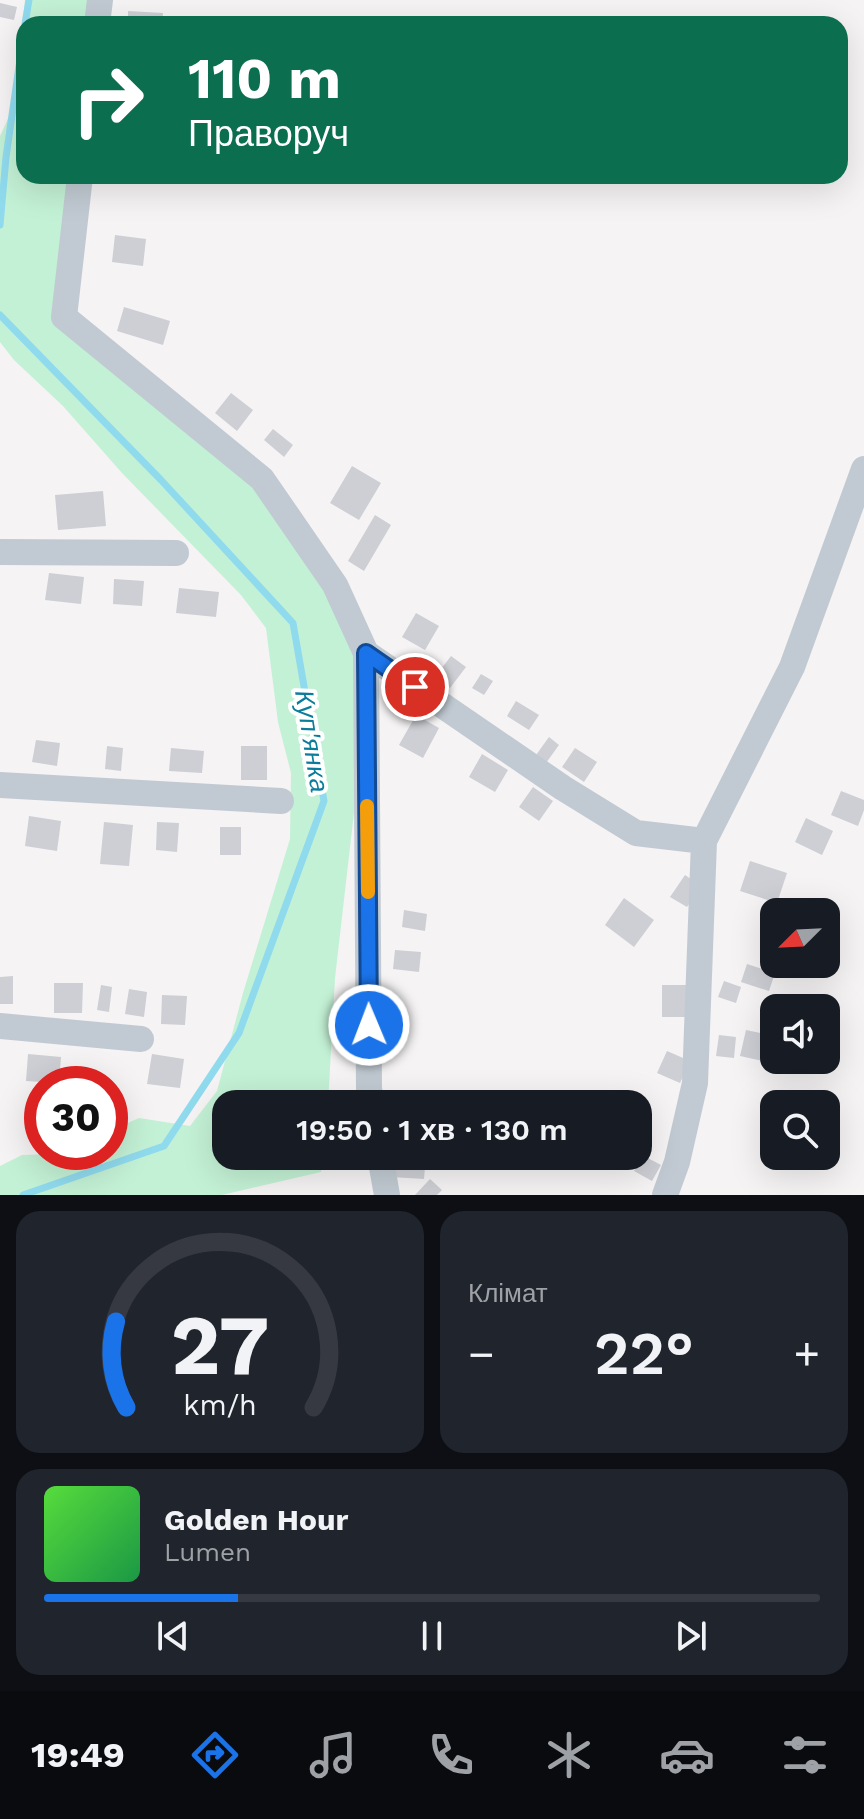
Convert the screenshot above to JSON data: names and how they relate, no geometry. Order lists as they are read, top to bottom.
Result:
{
  "water": ["Куп'янка"],
  "north": "bottom left",
  "page": {
    "turn": ["110 m", "Праворуч"],
    "limit": "30",
    "trip": "19:50 · 1 хв · 130 m",
    "tile": "Клімат",
    "heat": ["−", "22°", "+"],
    "song": ["Golden Hour", "Lumen"],
    "tabs": "19:49",
    "gauge": ["27", "km/h"]
  }
}
